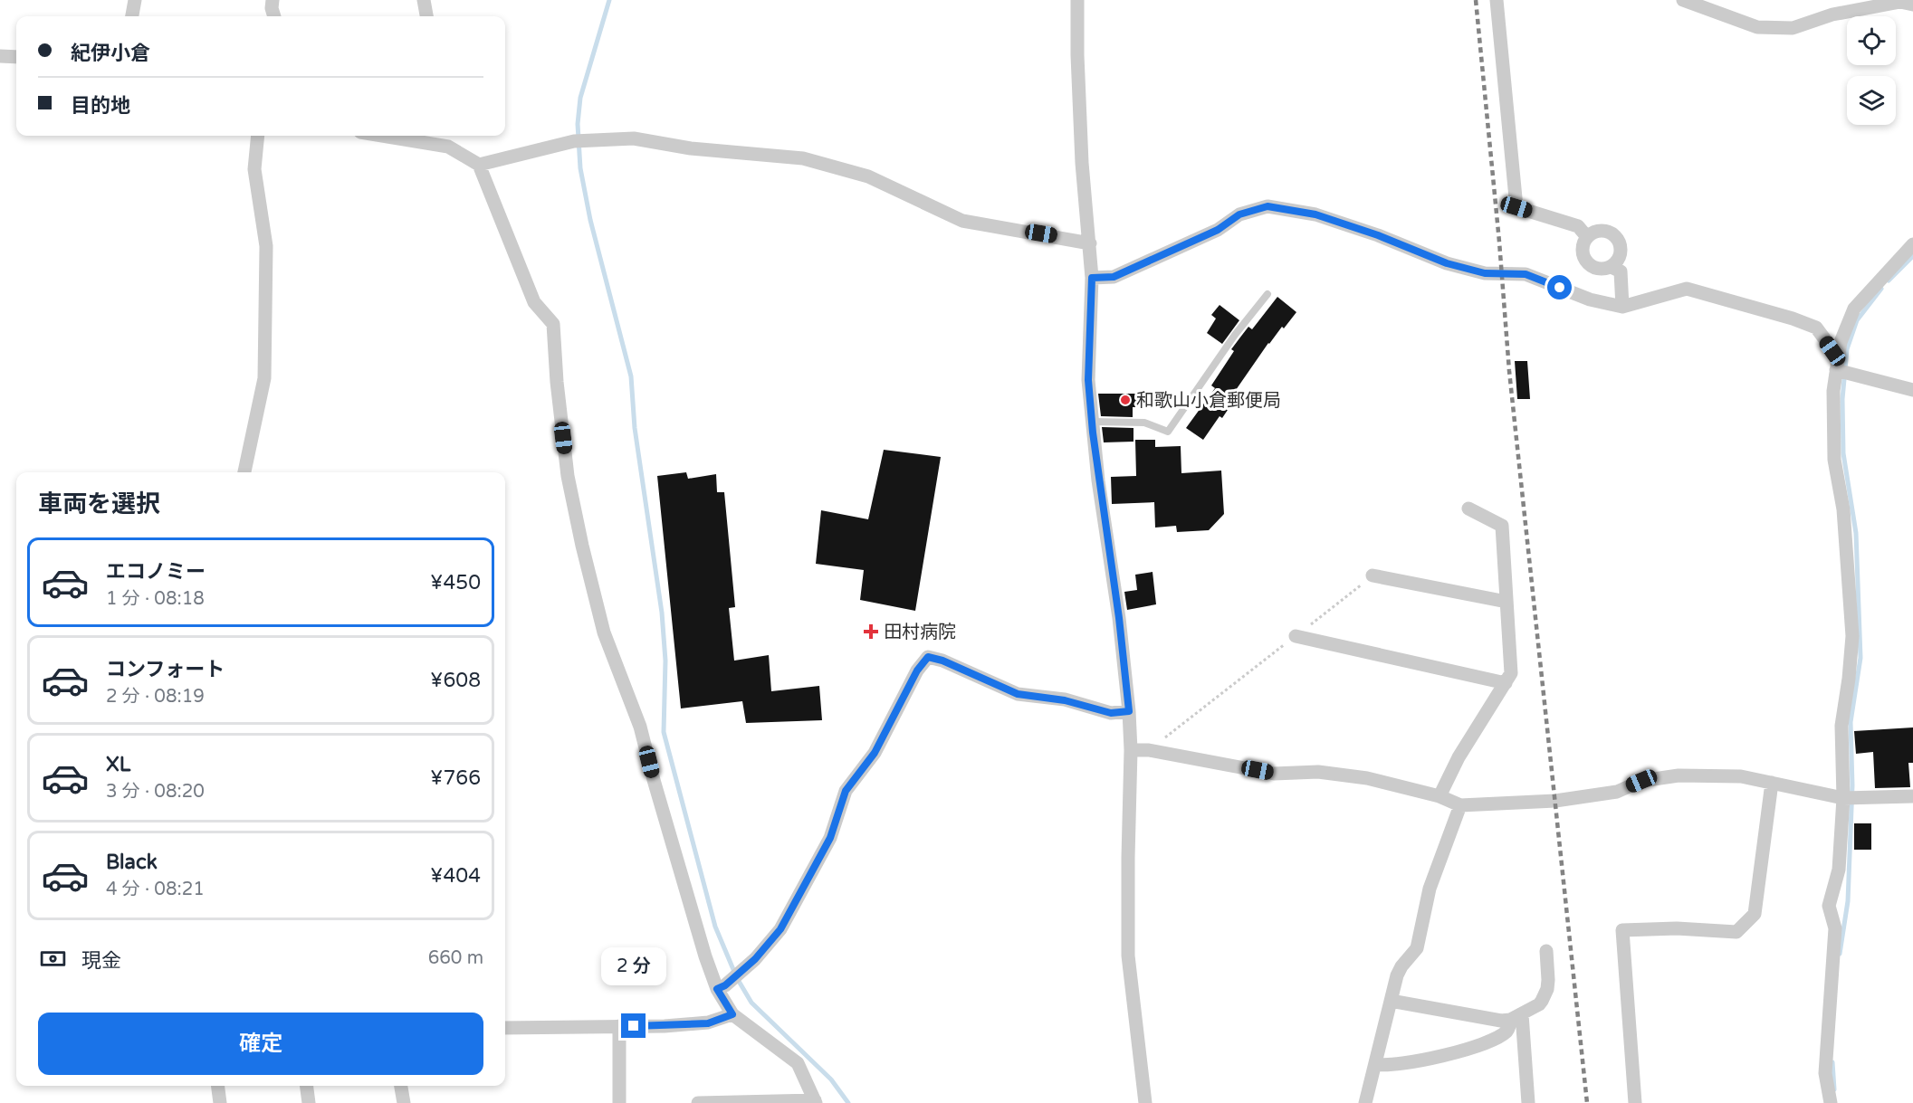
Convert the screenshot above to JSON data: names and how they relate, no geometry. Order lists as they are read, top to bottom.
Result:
{
  "places": {
    "other": ["和歌山小倉郵便局"],
    "health": ["田村病院"]
  },
  "page": {
    "banner": ["紀伊小倉", "目的地"],
    "heading": "車両を選択",
    "list": [
      {
        "name": "エコノミー",
        "note": "1 分 · 08:18",
        "value": "¥450"
      },
      {
        "name": "コンフォート",
        "note": "2 分 · 08:19",
        "value": "¥608"
      },
      {
        "name": "XL",
        "note": "3 分 · 08:20",
        "value": "¥766"
      },
      {
        "name": "Black",
        "note": "4 分 · 08:21",
        "value": "¥404"
      }
    ],
    "pay": ["現金", "660 m"],
    "bubble": "2 分",
    "buttons": "確定"
  }
}
